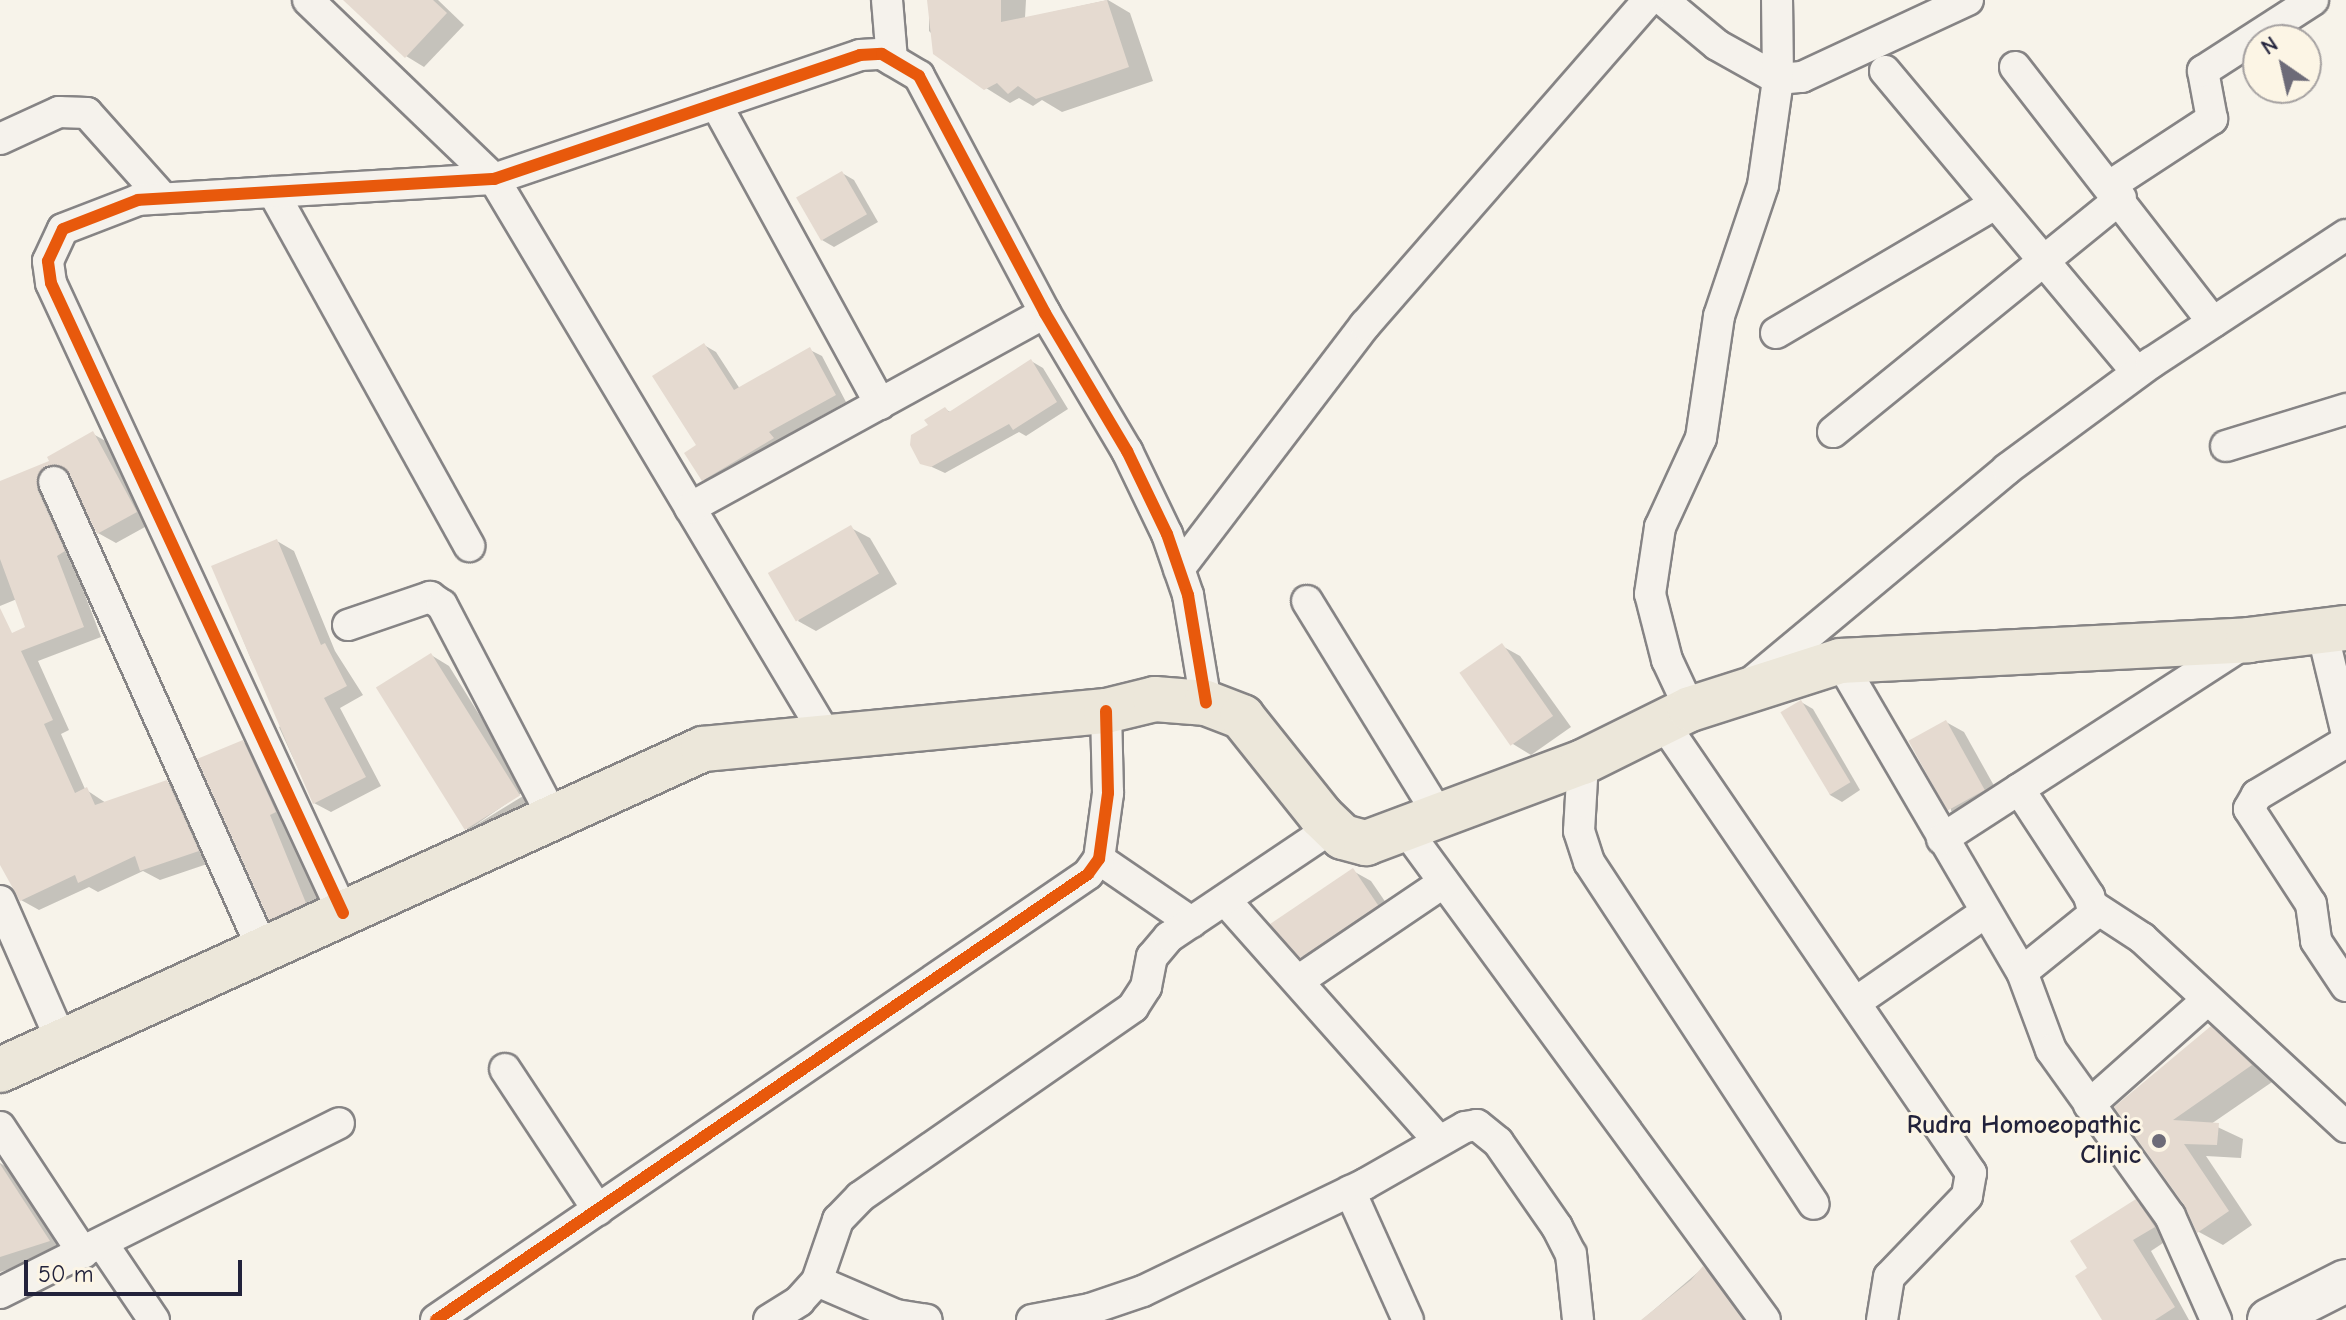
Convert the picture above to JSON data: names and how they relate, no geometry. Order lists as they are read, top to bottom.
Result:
{
  "places": ["Rudra Homoeopathic Clinic"],
  "scale_bar": "50 m",
  "north": "top left"
}
